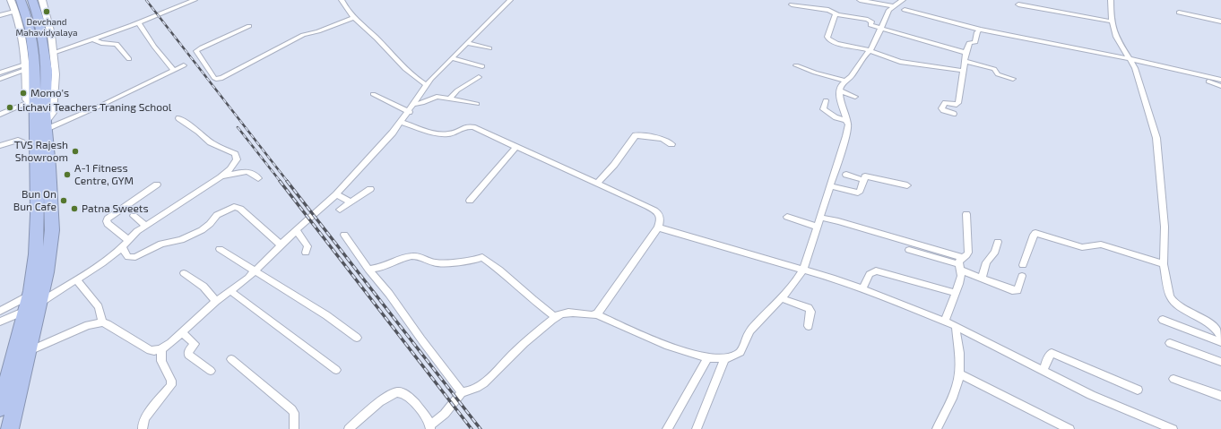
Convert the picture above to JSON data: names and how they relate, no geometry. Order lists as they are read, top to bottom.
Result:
{
  "places": [
    "Devchand Mahavidyalaya",
    "Momo's",
    "Lichavi Teachers Traning School",
    "TVS Rajesh Showroom",
    "A-1 Fitness Centre, GYM",
    "Bun On Bun Cafe",
    "Patna Sweets"
  ]
}
